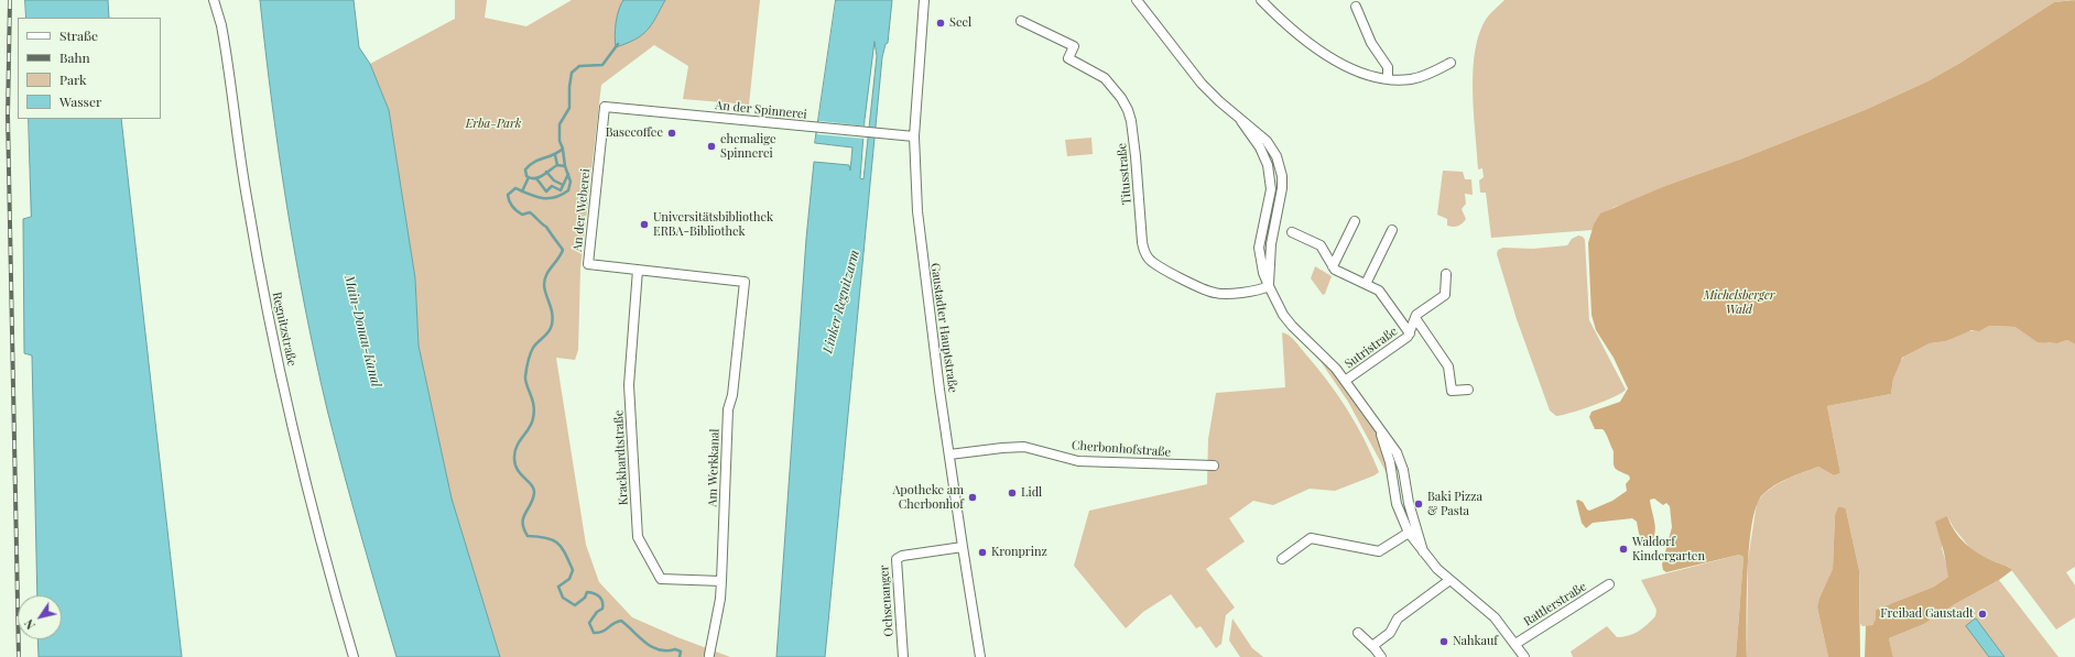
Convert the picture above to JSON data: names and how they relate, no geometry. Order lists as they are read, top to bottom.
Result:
{
  "streets": {
    "street": [
      "An der Spinnerei",
      "Titusstraße",
      "An der Weberei",
      "Gaustadter Hauptstraße",
      "Regnitzstraße",
      "Sutristraße",
      "Cherbonhofstraße",
      "Krackhardtstraße",
      "Am Werkkanal",
      "Ochsenanger",
      "Rattlerstraße"
    ]
  },
  "crossings": [
    ["An der Spinnerei", "An der Weberei"],
    ["An der Spinnerei", "Gaustadter Hauptstraße"],
    ["An der Weberei", "Krackhardtstraße"],
    ["An der Weberei", "Am Werkkanal"],
    ["Gaustadter Hauptstraße", "Cherbonhofstraße"],
    ["Gaustadter Hauptstraße", "Ochsenanger"],
    ["Krackhardtstraße", "Am Werkkanal"]
  ],
  "water": ["Linker Regnitzarm", "Main-Donau-Kanal"],
  "parks": ["Erba-Park", "Michelsberger Wald"],
  "places": [
    "Seel",
    "Basecoffee",
    "ehemalige Spinnerei",
    "Universitätsbibliothek ERBA-Bibliothek",
    "Lidl",
    "Apotheke am Cherbonhof",
    "Baki Pizza & Pasta",
    "Waldorf Kindergarten",
    "Kronprinz",
    "Freibad Gaustadt",
    "Nahkauf"
  ],
  "legend": [
    "Straße",
    "Bahn",
    "Park",
    "Wasser"
  ],
  "north": "bottom left"
}
